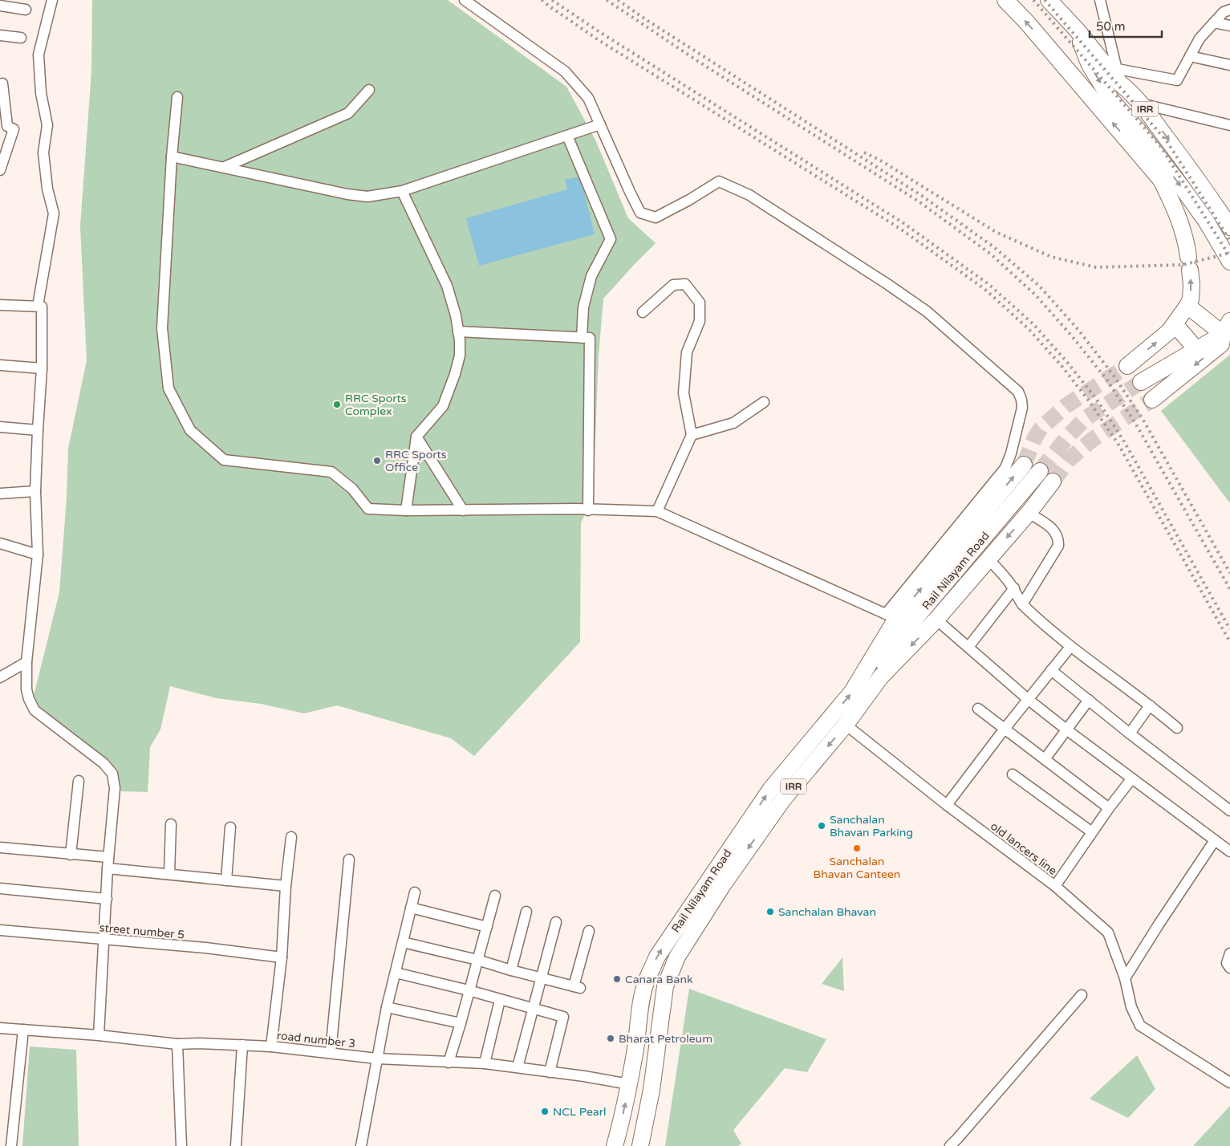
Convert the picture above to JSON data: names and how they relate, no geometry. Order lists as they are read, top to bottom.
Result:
{
  "streets": {
    "main road": ["IRR", "Rail Nilayam Road"],
    "street": ["old lancers line", "street number 5", "road number 3"]
  },
  "crossings": [
    ["Rail Nilayam Road", "old lancers line"],
    ["Rail Nilayam Road", "road number 3"]
  ],
  "places": [
    "RRC Sports Complex",
    "RRC Sports Office",
    "Sanchalan Bhavan Parking",
    "Sanchalan Bhavan Canteen",
    "Sanchalan Bhavan",
    "Canara Bank",
    "Bharat Petroleum",
    "NCL Pearl"
  ],
  "scale_bar": "50 m"
}
